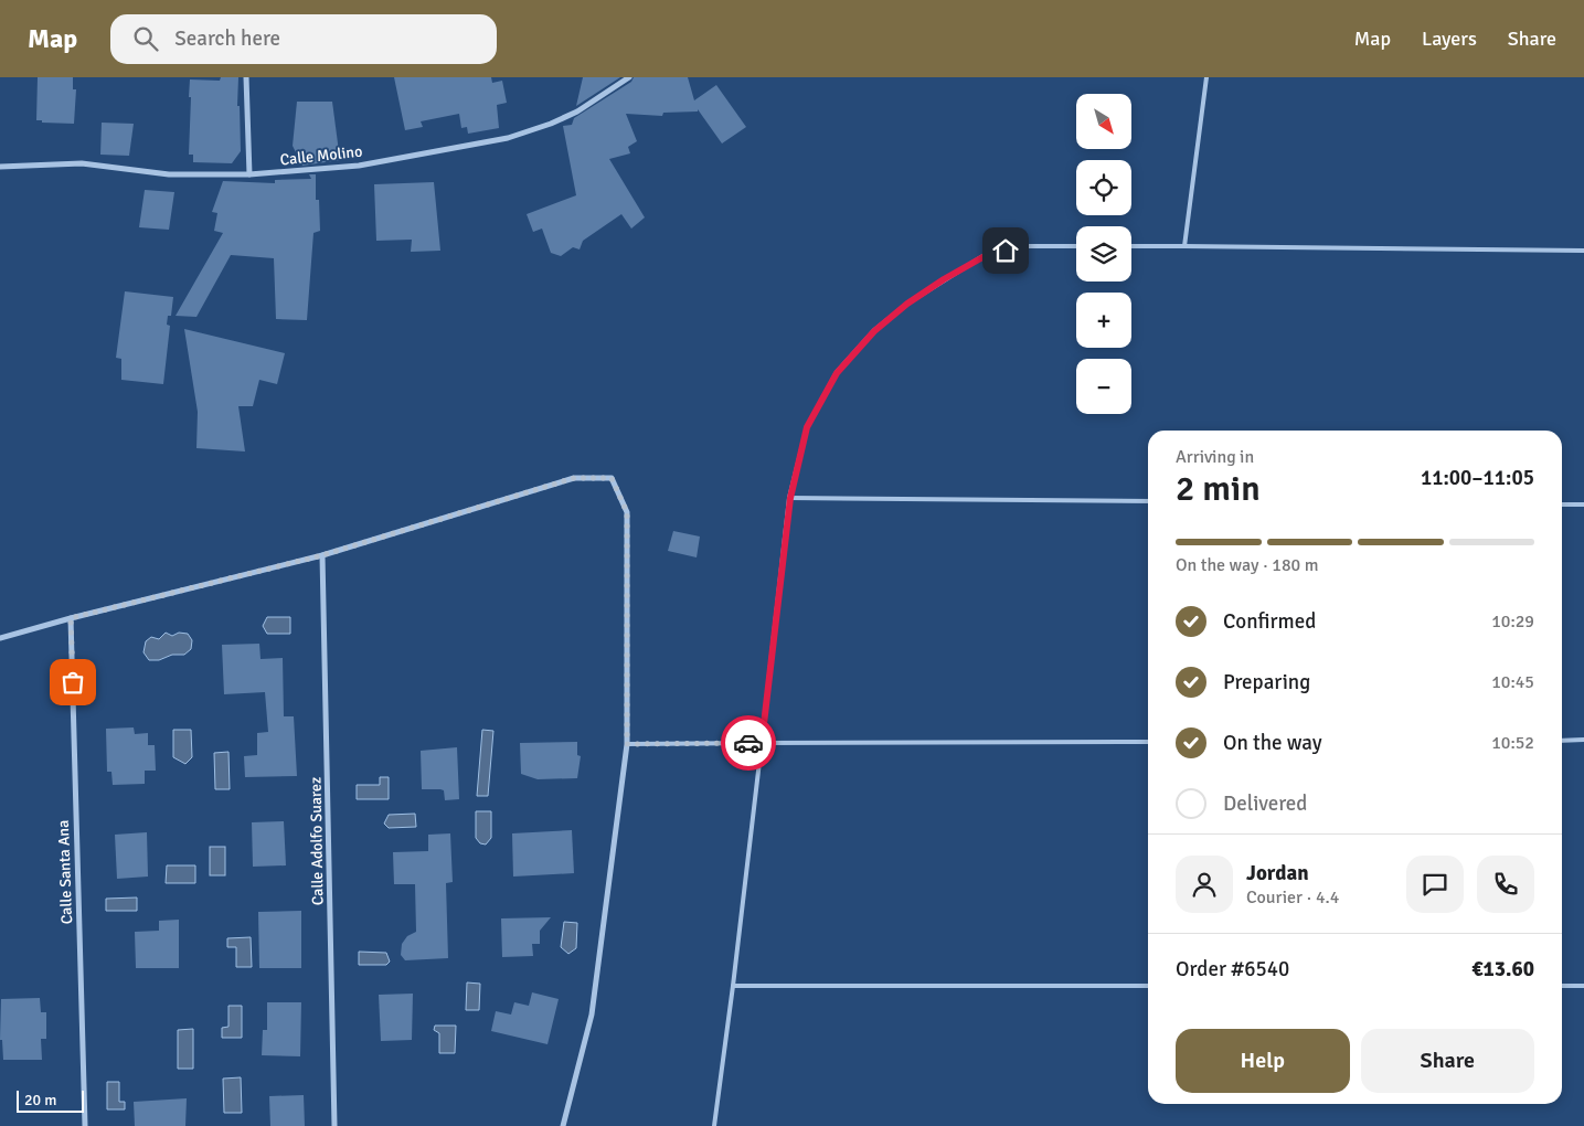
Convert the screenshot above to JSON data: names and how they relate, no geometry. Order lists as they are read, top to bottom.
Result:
{
  "streets": {
    "street": ["Calle Molino", "Calle Adolfo Suarez", "Calle Santa Ana"]
  },
  "scale_bar": "20 m",
  "north": "bottom right",
  "page": {
    "header": "Map",
    "search": "Search here",
    "nav": ["Map", "Layers", "Share"],
    "map_buttons": ["+", "−"],
    "heading": ["2 min", "Arriving in", "11:00–11:05"],
    "panel": [
      "Jordan",
      "Courier · 4.4",
      "Order #6540",
      "€13.60"
    ],
    "bar": "On the way · 180 m",
    "list": [
      ["Confirmed", "10:29"],
      ["Preparing", "10:45"],
      ["On the way", "10:52"],
      "Delivered"
    ],
    "buttons": ["Help", "Share"],
    "scale": "20 m"
  }
}
